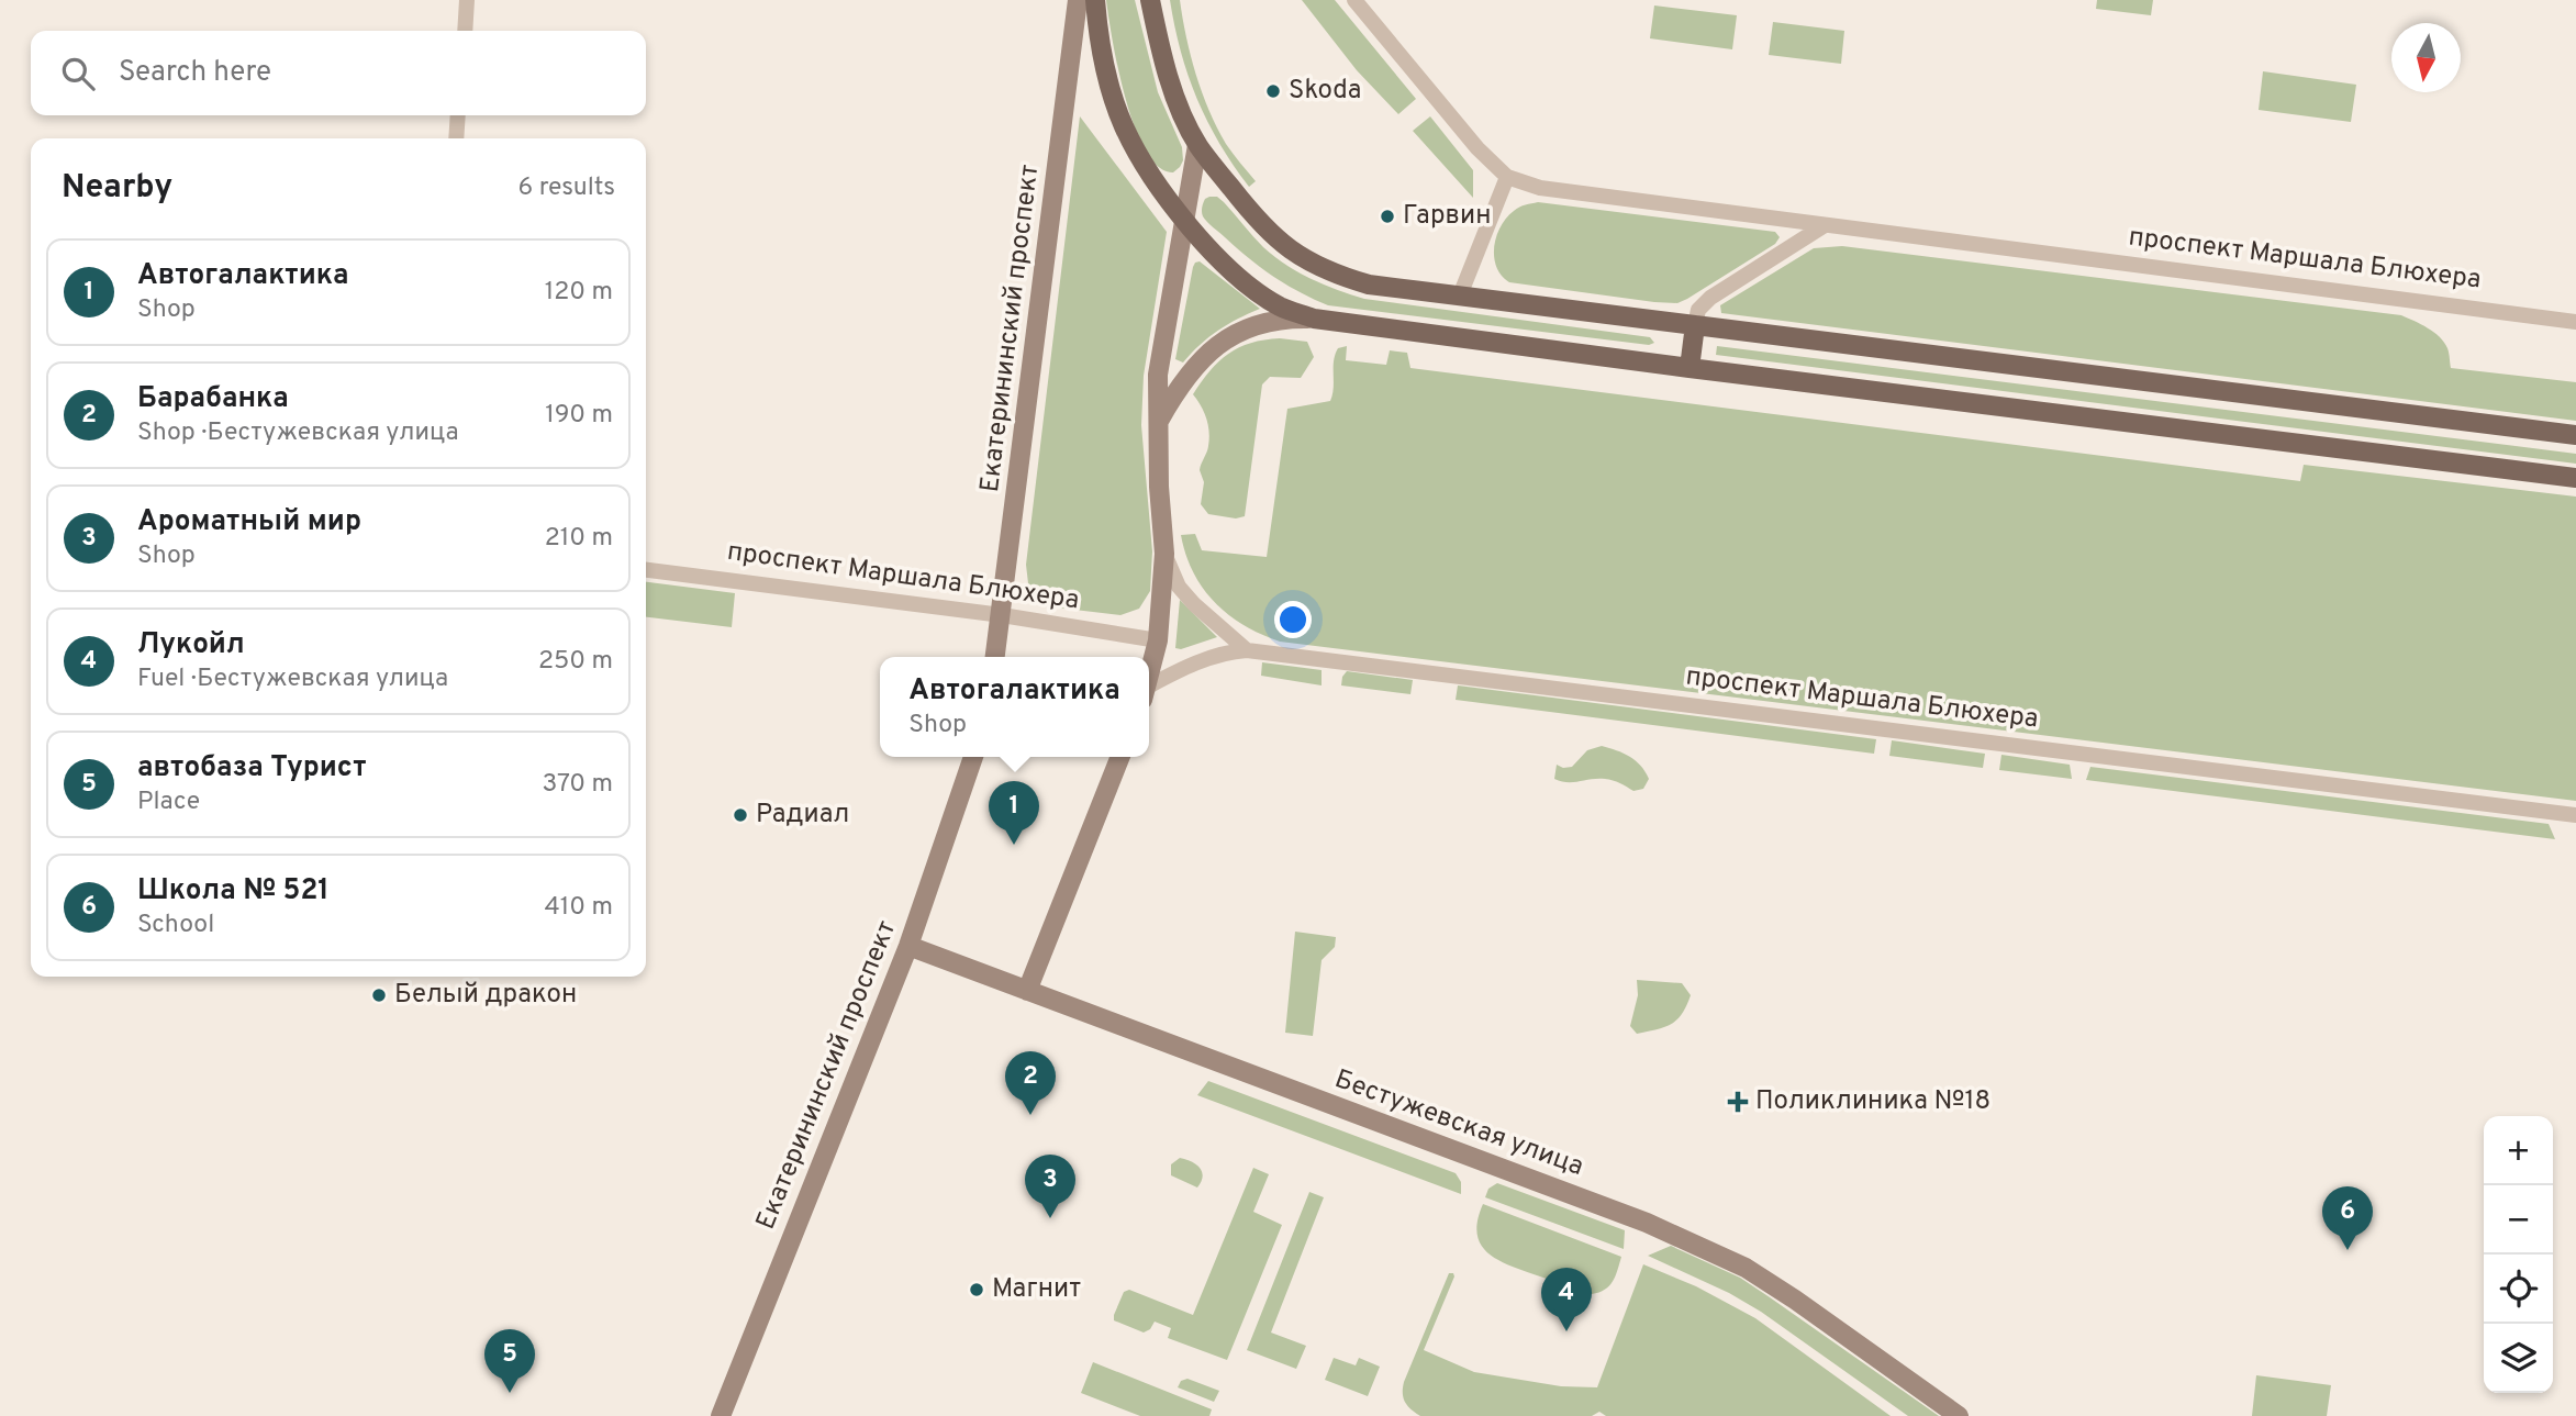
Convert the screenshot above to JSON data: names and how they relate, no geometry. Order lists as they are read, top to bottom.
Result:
{
  "streets": {
    "street": ["проспект Маршала Блюхера", "Екатерининский проспект", "Бестужевская улица"]
  },
  "crossings": [
    ["проспект Маршала Блюхера", "Екатерининский проспект"],
    ["Екатерининский проспект", "Бестужевская улица"]
  ],
  "places": {
    "other": [
      "Skoda",
      "Гарвин",
      "Радиал",
      "Белый дракон",
      "Магнит"
    ],
    "health": ["Поликлиника №18"]
  },
  "north": "bottom",
  "page": {
    "search": "Search here",
    "heading": ["Nearby", "6 results"],
    "list": [
      {
        "mark": "1",
        "name": "Автогалактика",
        "note": "Shop",
        "value": "120 m"
      },
      {
        "mark": "2",
        "name": "Барабанка",
        "note": "Shop · Бестужевская улица",
        "value": "190 m"
      },
      {
        "mark": "3",
        "name": "Ароматный мир",
        "note": "Shop",
        "value": "210 m"
      },
      {
        "mark": "4",
        "name": "Лукойл",
        "note": "Fuel · Бестужевская улица",
        "value": "250 m"
      },
      {
        "mark": "5",
        "name": "автобаза Турист",
        "note": "Place",
        "value": "370 m"
      },
      {
        "mark": "6",
        "name": "Школа № 521",
        "note": "School",
        "value": "410 m"
      }
    ],
    "popup": ["Автогалактика", "Shop"],
    "pins": [
      "1",
      "2",
      "3",
      "6",
      "4",
      "5"
    ],
    "map_buttons": ["+", "−"]
  }
}
